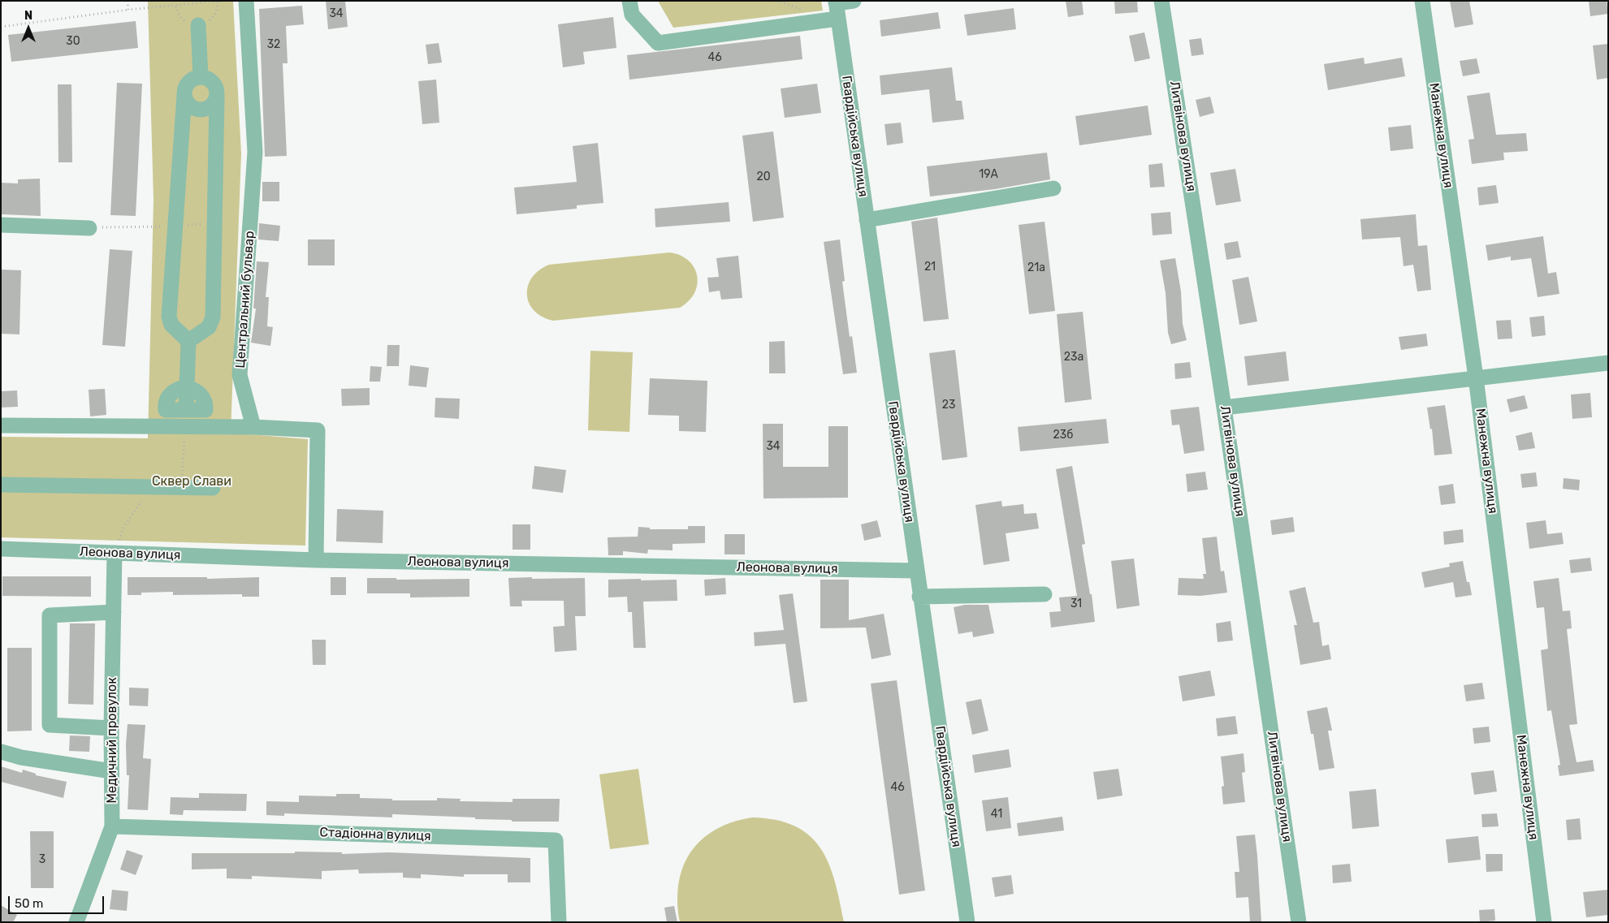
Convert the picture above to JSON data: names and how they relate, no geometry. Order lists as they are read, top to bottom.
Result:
{
  "streets": {
    "street": [
      "Манежна вулиця",
      "Гвардійська вулиця",
      "Литвінова вулиця",
      "Центральний бульвар",
      "Леонова вулиця",
      "Медичний провулок",
      "Стадіонна вулиця"
    ]
  },
  "crossings": [
    ["Гвардійська вулиця", "Леонова вулиця"],
    ["Леонова вулиця", "Медичний провулок"],
    ["Медичний провулок", "Стадіонна вулиця"]
  ],
  "parks": ["Сквер Слави"],
  "house_numbers": [
    "34",
    "30",
    "32",
    "46",
    "19А",
    "20",
    "21",
    "21а",
    "23а",
    "23",
    "23б",
    "34",
    "31",
    "46",
    "41",
    "3"
  ],
  "scale_bar": "50 m",
  "north": "top"
}
